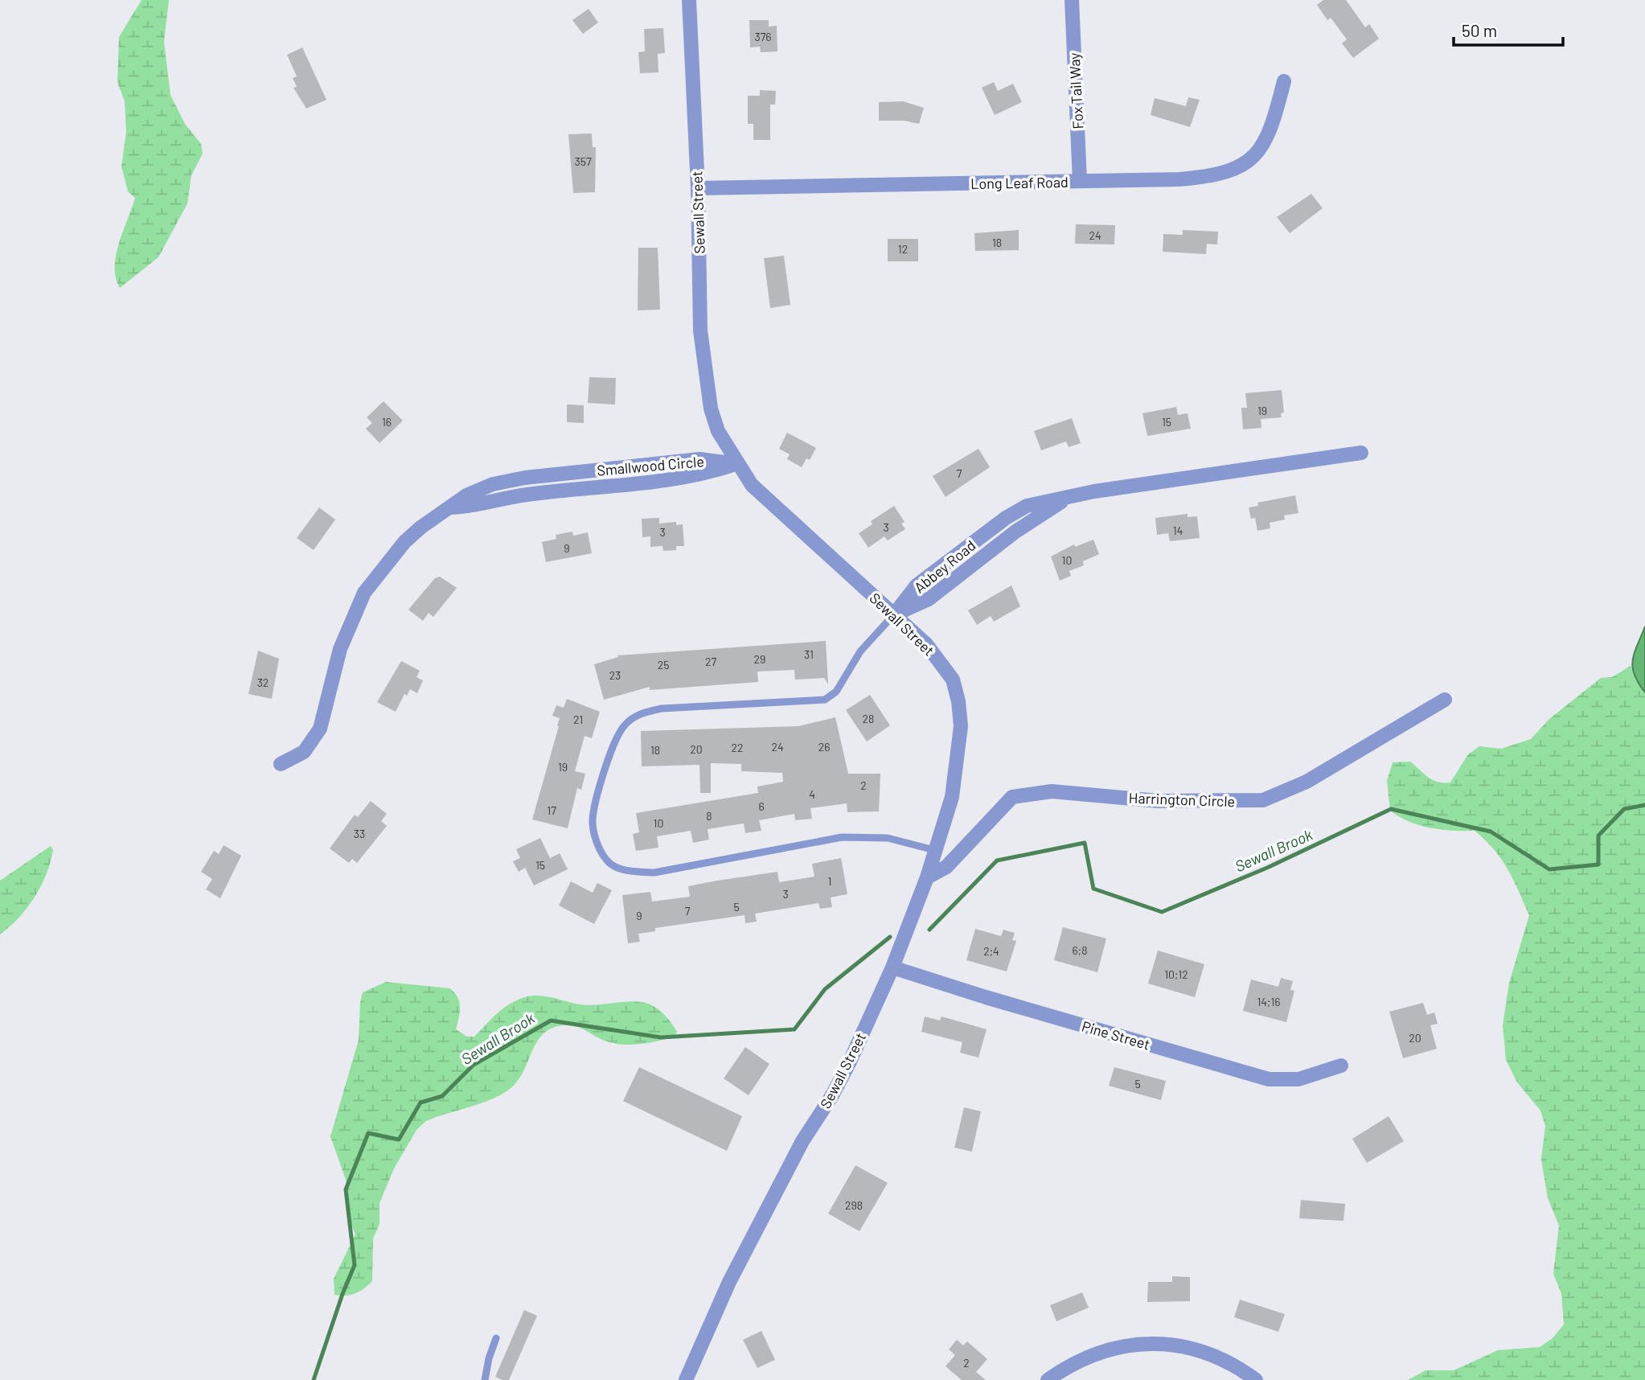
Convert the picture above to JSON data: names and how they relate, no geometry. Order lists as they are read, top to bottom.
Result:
{
  "streets": {
    "street": [
      "Fox Tail Way",
      "Long Leaf Road",
      "Sewall Street",
      "Smallwood Circle",
      "Abbey Road",
      "Harrington Circle",
      "Pine Street"
    ]
  },
  "crossings": [
    ["Fox Tail Way", "Long Leaf Road"],
    ["Long Leaf Road", "Sewall Street"],
    ["Sewall Street", "Smallwood Circle"],
    ["Sewall Street", "Abbey Road"],
    ["Sewall Street", "Harrington Circle"],
    ["Sewall Street", "Pine Street"]
  ],
  "water": ["Sewall Brook"],
  "house_numbers": [
    "376",
    "357",
    "24",
    "18",
    "12",
    "19",
    "16",
    "15",
    "7",
    "3",
    "14",
    "3",
    "9",
    "10",
    "31",
    "29",
    "27",
    "25",
    "23",
    "32",
    "28",
    "21",
    "24",
    "26",
    "22",
    "20",
    "18",
    "19",
    "2",
    "4",
    "6",
    "17",
    "8",
    "10",
    "33",
    "15",
    "1",
    "3",
    "5",
    "7",
    "9",
    "6;8",
    "2;4",
    "10;12",
    "14;16",
    "20",
    "5",
    "298",
    "2"
  ],
  "scale_bar": "50 m"
}
